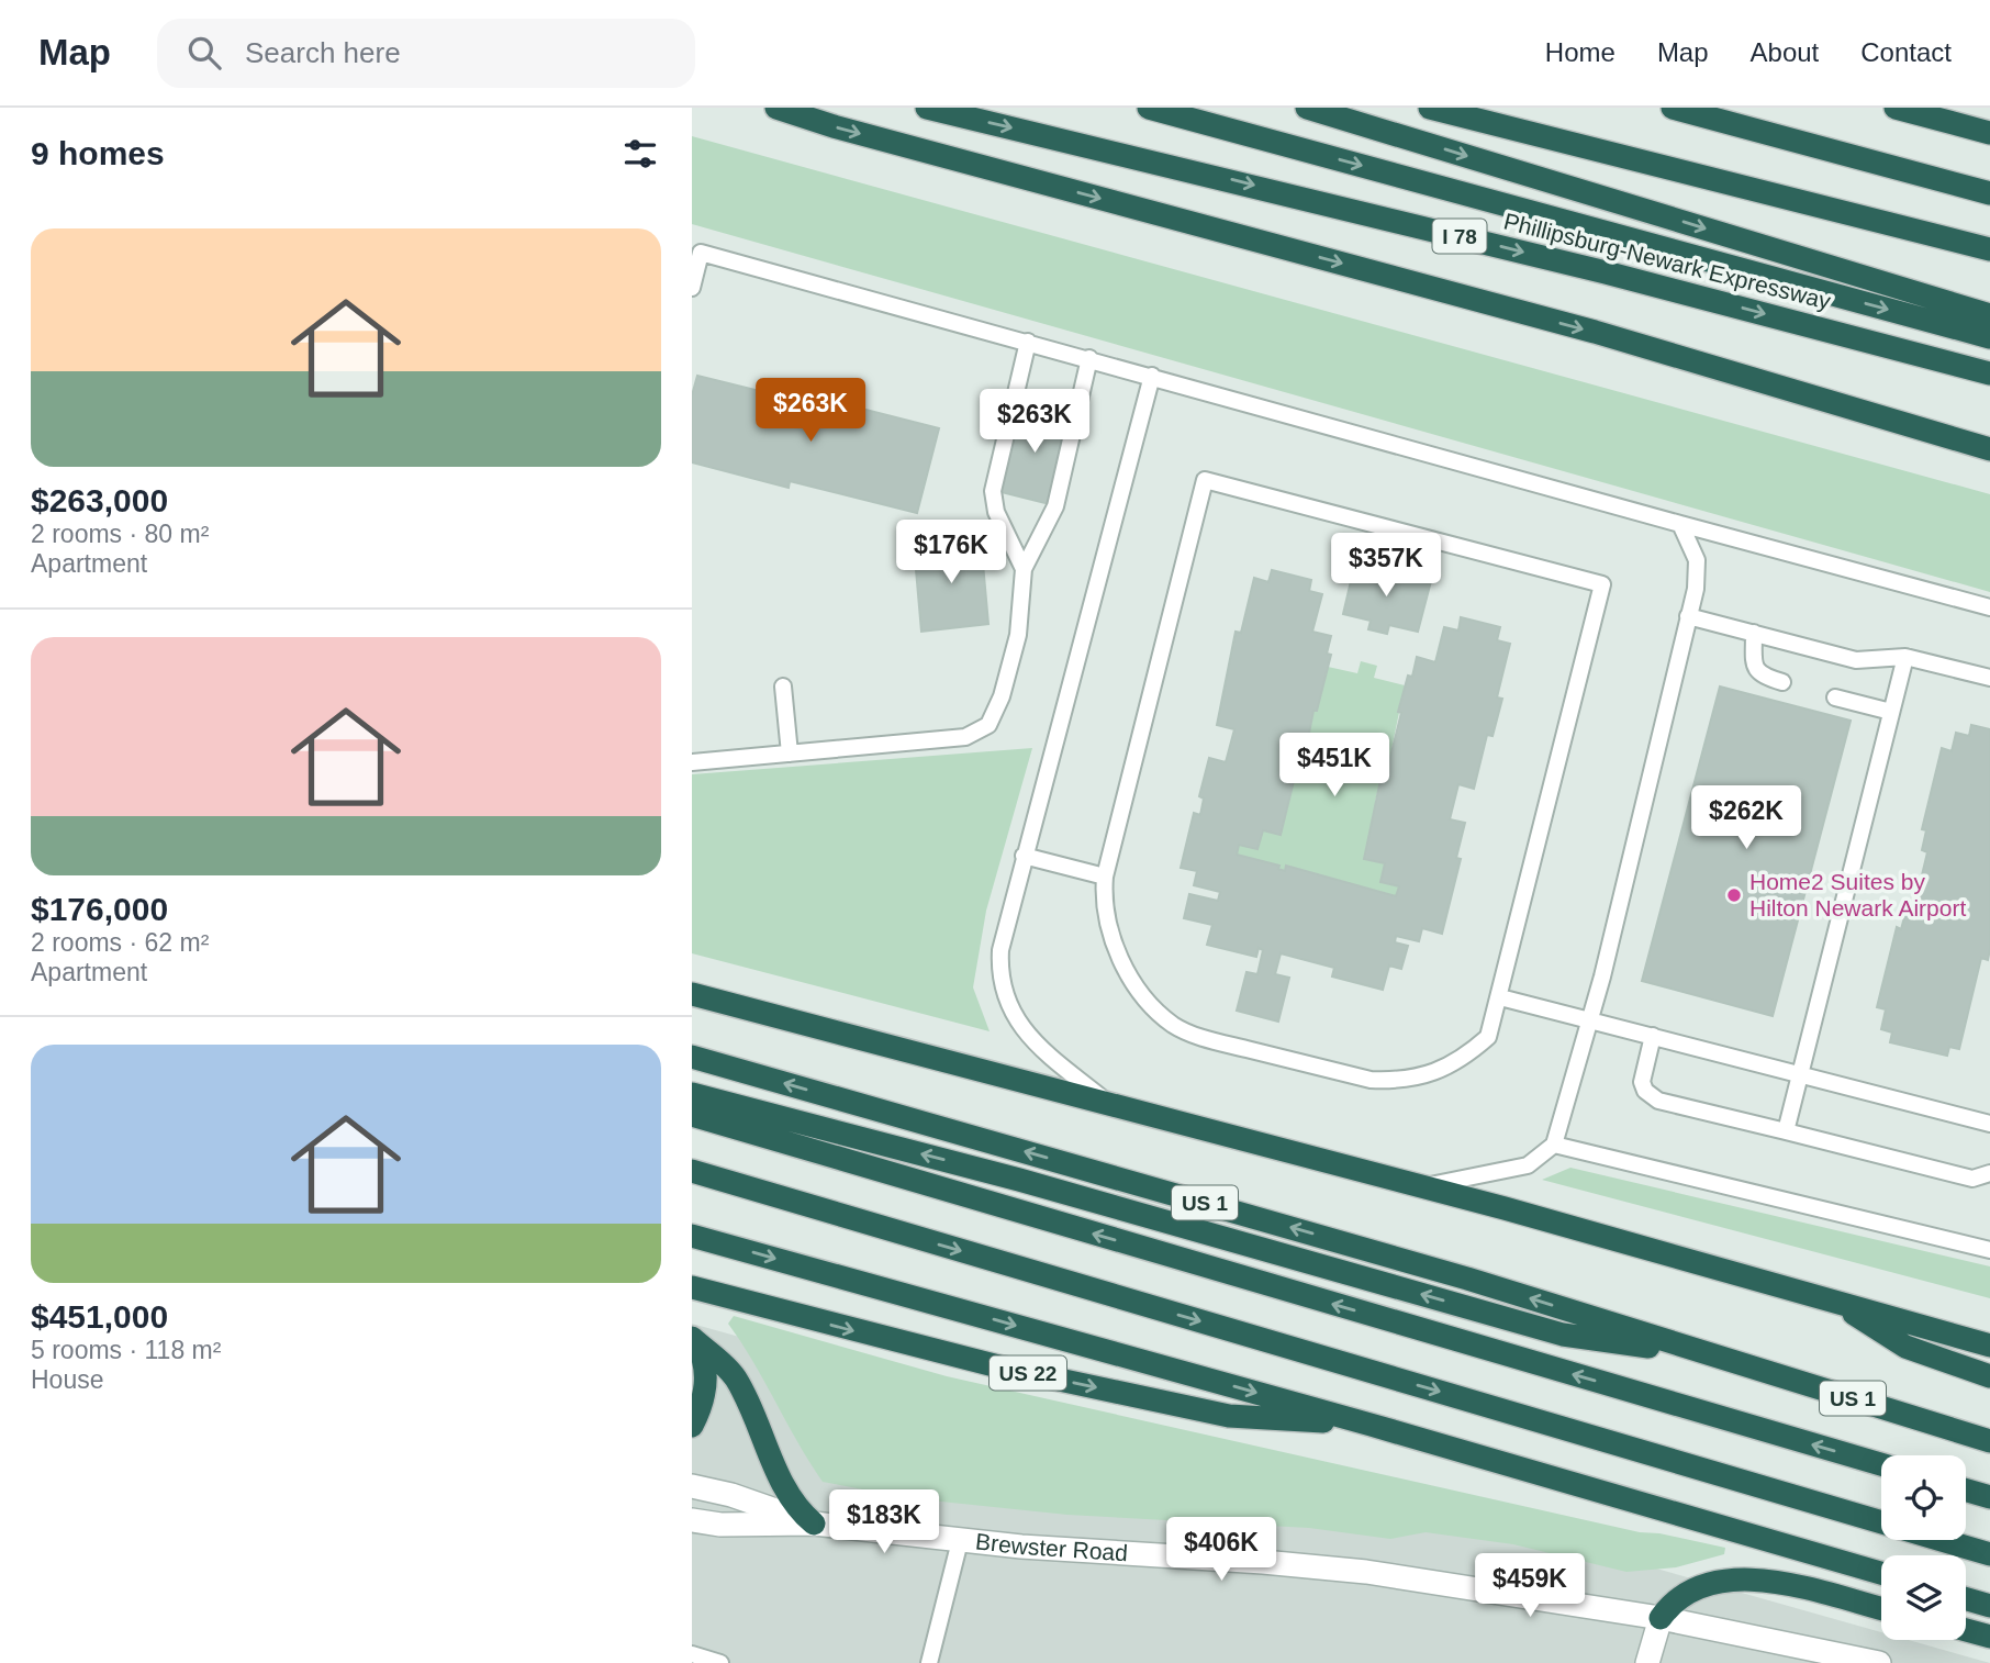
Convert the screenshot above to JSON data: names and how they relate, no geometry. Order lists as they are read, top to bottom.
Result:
{
  "streets": {
    "highway": [
      "I 78",
      "Phillipsburg-Newark Expressway",
      "US 1",
      "US 22"
    ],
    "street": ["Brewster Road"]
  },
  "places": ["Home2 Suites by Hilton Newark Airport"],
  "page": {
    "header": "Map",
    "search": "Search here",
    "nav": [
      "Home",
      "Map",
      "About",
      "Contact"
    ],
    "heading": "9 homes",
    "list": [
      {
        "name": "$263,000",
        "note": "2 rooms · 80 m² · Apartment"
      },
      {
        "name": "$176,000",
        "note": "2 rooms · 62 m² · Apartment"
      },
      {
        "name": "$451,000",
        "note": "5 rooms · 118 m² · House"
      }
    ],
    "price": [
      "$263K",
      "$263K",
      "$176K",
      "$357K",
      "$451K",
      "$262K",
      "$183K",
      "$406K",
      "$459K"
    ]
  }
}
